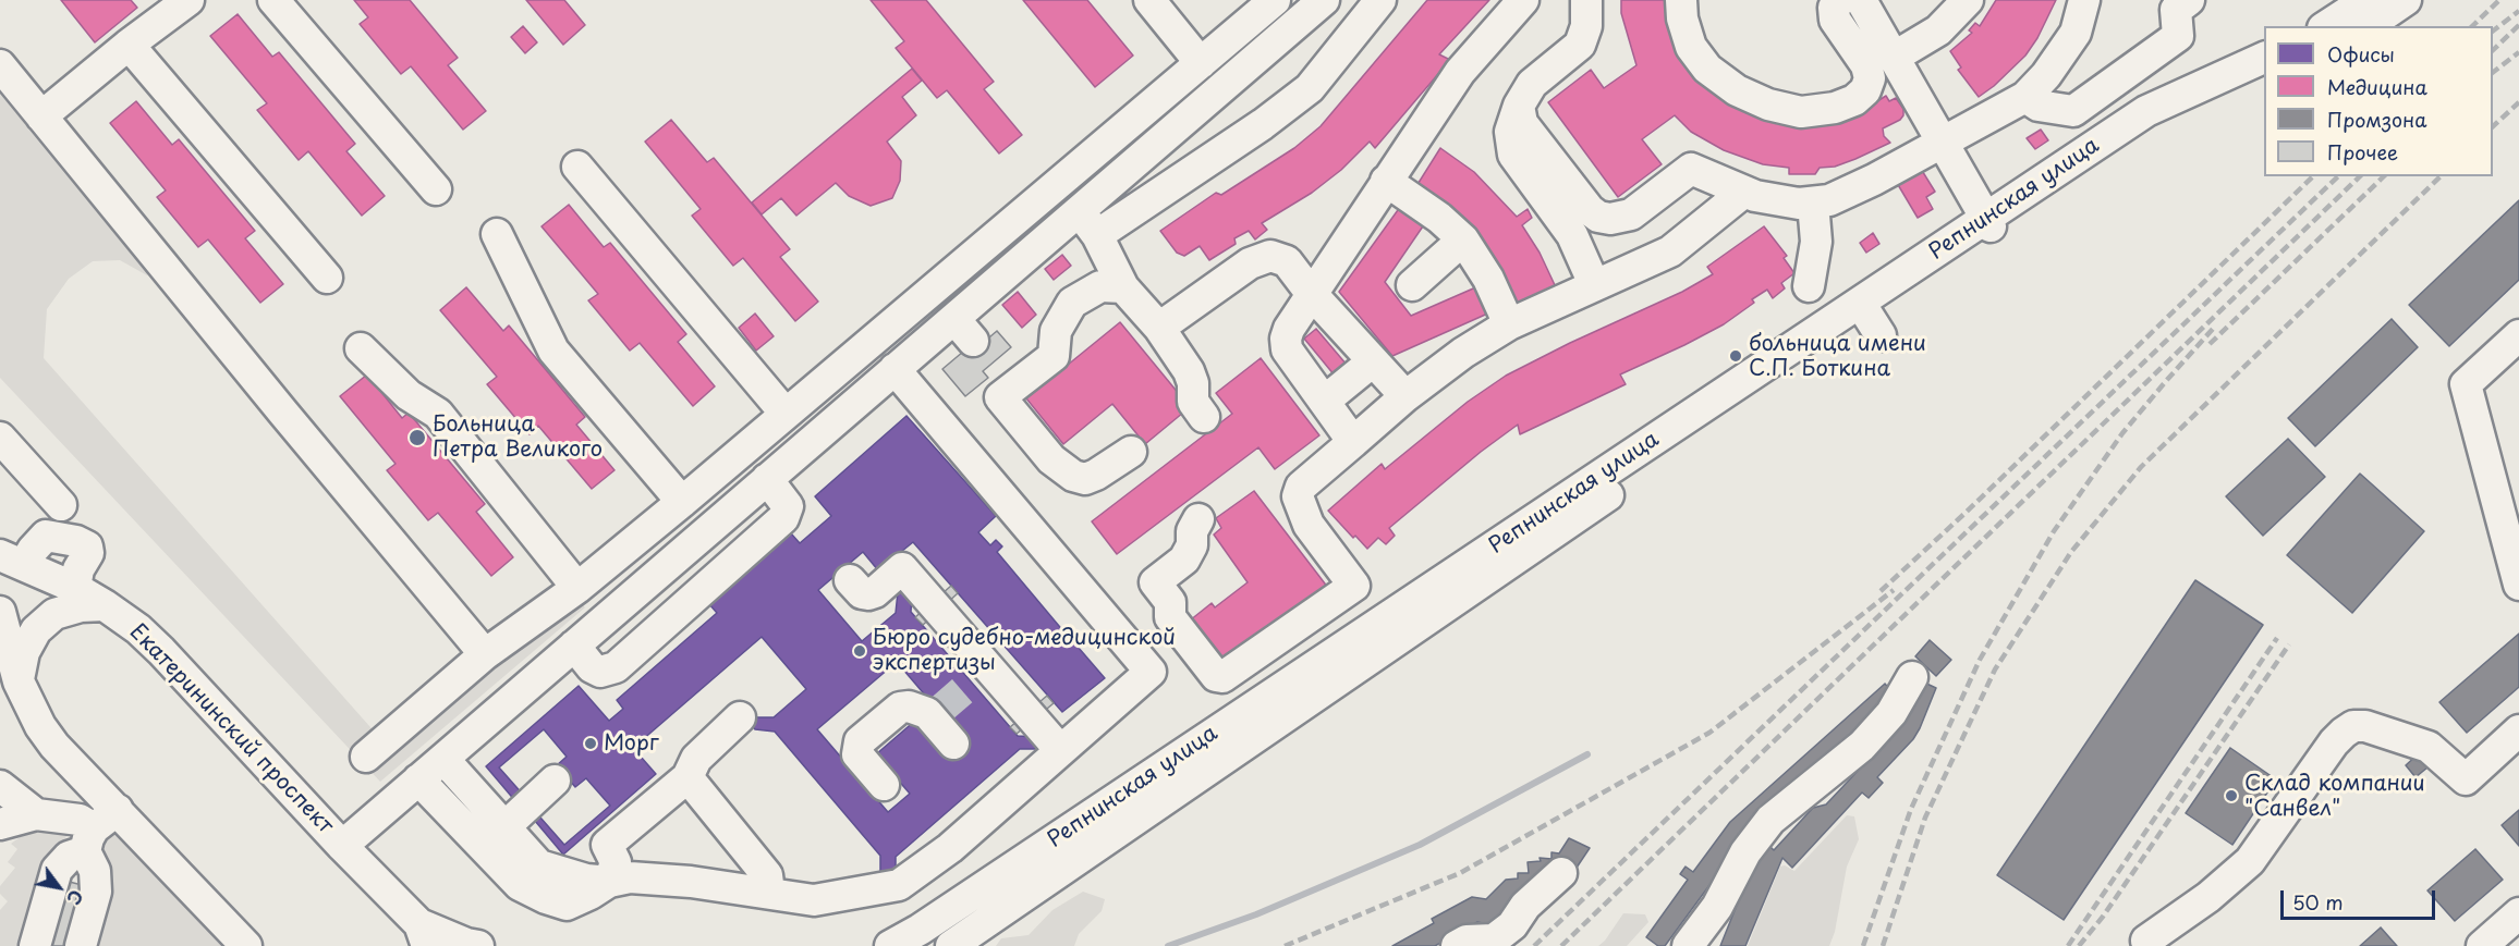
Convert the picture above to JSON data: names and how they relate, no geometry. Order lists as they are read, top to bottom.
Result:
{
  "streets": {
    "street": ["Репнинская улица", "Екатерининский проспект"]
  },
  "places": [
    "больница имени С.П. Боткина",
    "Больница Петра Великого",
    "Бюро судебно-медицинской экспертизы",
    "Морг",
    "Склад компании \"Санвел\""
  ],
  "legend": [
    "Офисы",
    "Медицина",
    "Промзона",
    "Прочее"
  ],
  "scale_bar": "50 m",
  "north": "bottom right"
}
